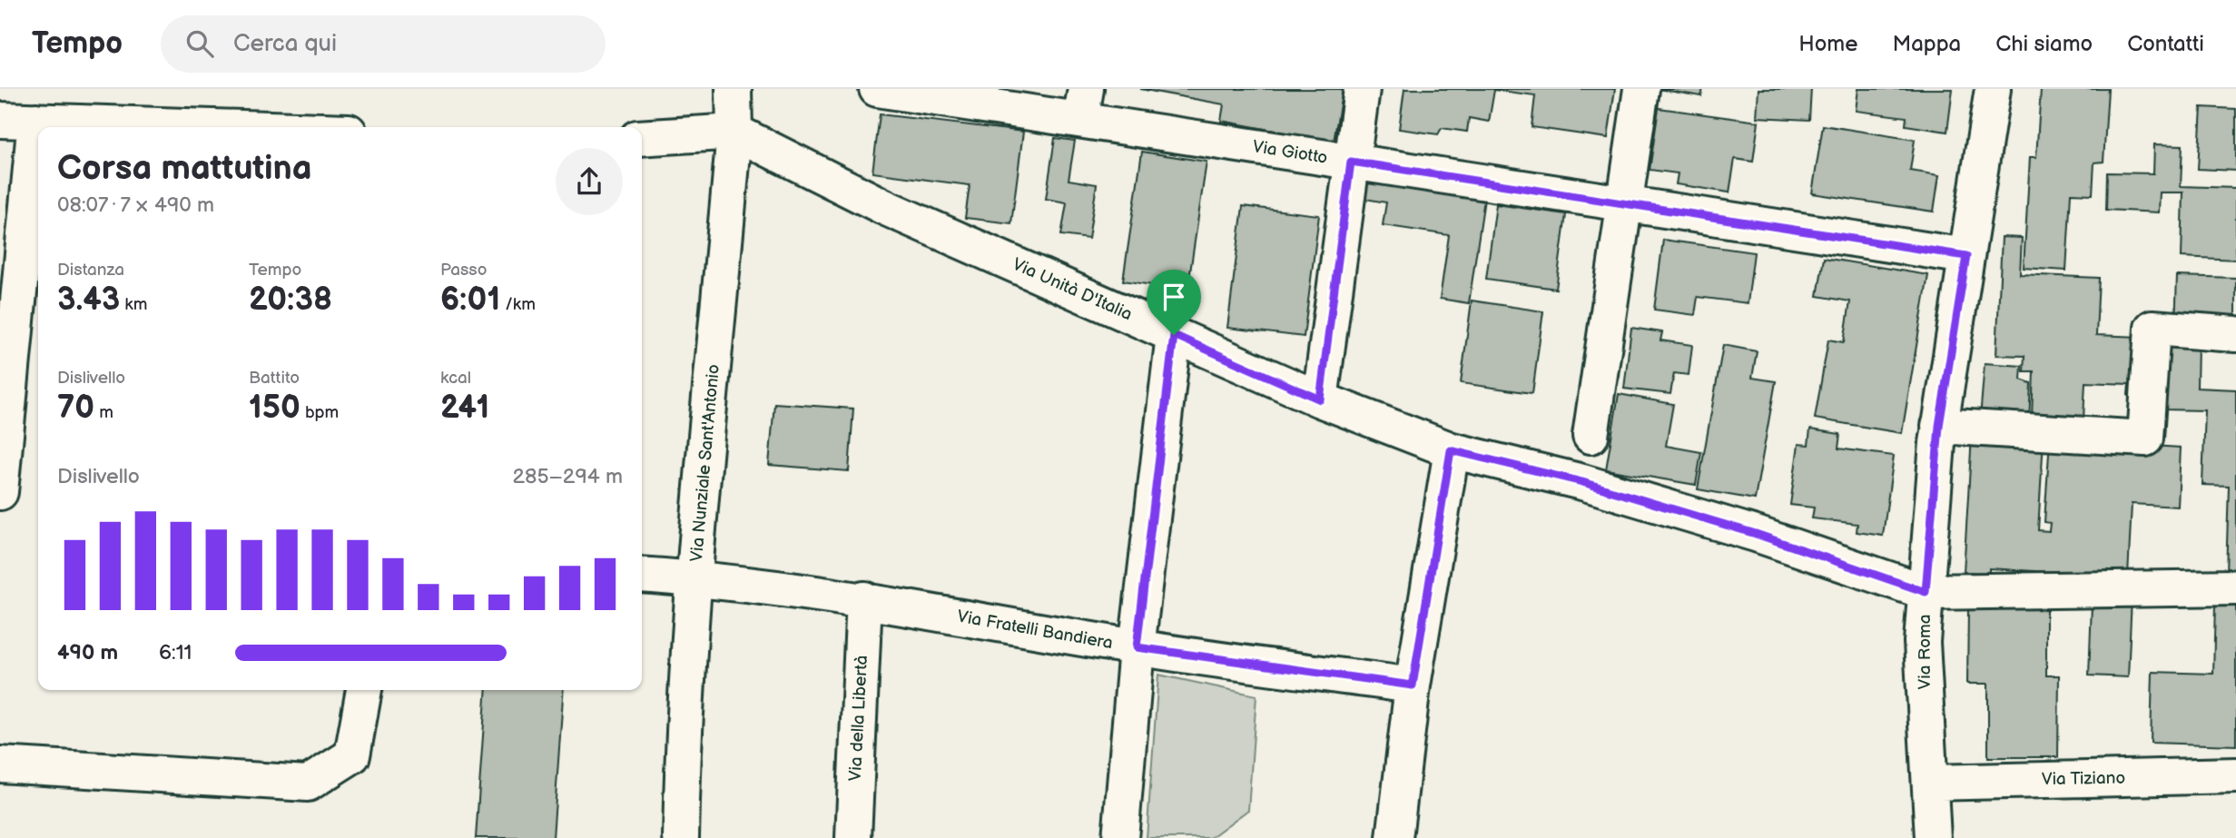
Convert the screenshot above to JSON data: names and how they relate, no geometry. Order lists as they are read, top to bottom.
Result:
{
  "streets": {
    "street": [
      "Via Giotto",
      "Via Unità D'Italia",
      "Via Nunziale Sant'Antonio",
      "Via Fratelli Bandiera",
      "Via Roma",
      "Via della Libertà",
      "Via Tiziano"
    ]
  },
  "crossings": [
    ["Via Giotto", "Via Roma"],
    ["Via Unità D'Italia", "Via Nunziale Sant'Antonio"],
    ["Via Unità D'Italia", "Via Roma"],
    ["Via Nunziale Sant'Antonio", "Via Fratelli Bandiera"],
    ["Via Fratelli Bandiera", "Via della Libertà"],
    ["Via Roma", "Via Tiziano"]
  ],
  "page": {
    "header": "Tempo",
    "search": "Cerca qui",
    "nav": [
      "Home",
      "Mappa",
      "Chi siamo",
      "Contatti"
    ],
    "heading": ["Corsa mattutina", "08:07 · 7 × 490 m"],
    "stats": [
      ["Distanza", "3.43 km"],
      ["Tempo", "20:38"],
      ["Passo", "6:01 /km"],
      ["Dislivello", "70 m"],
      ["Battito", "150 bpm"],
      ["kcal", "241"]
    ],
    "chart": ["Dislivello", "285–294 m"],
    "list": [
      {
        "name": "490 m",
        "note": "6:11"
      }
    ]
  }
}
